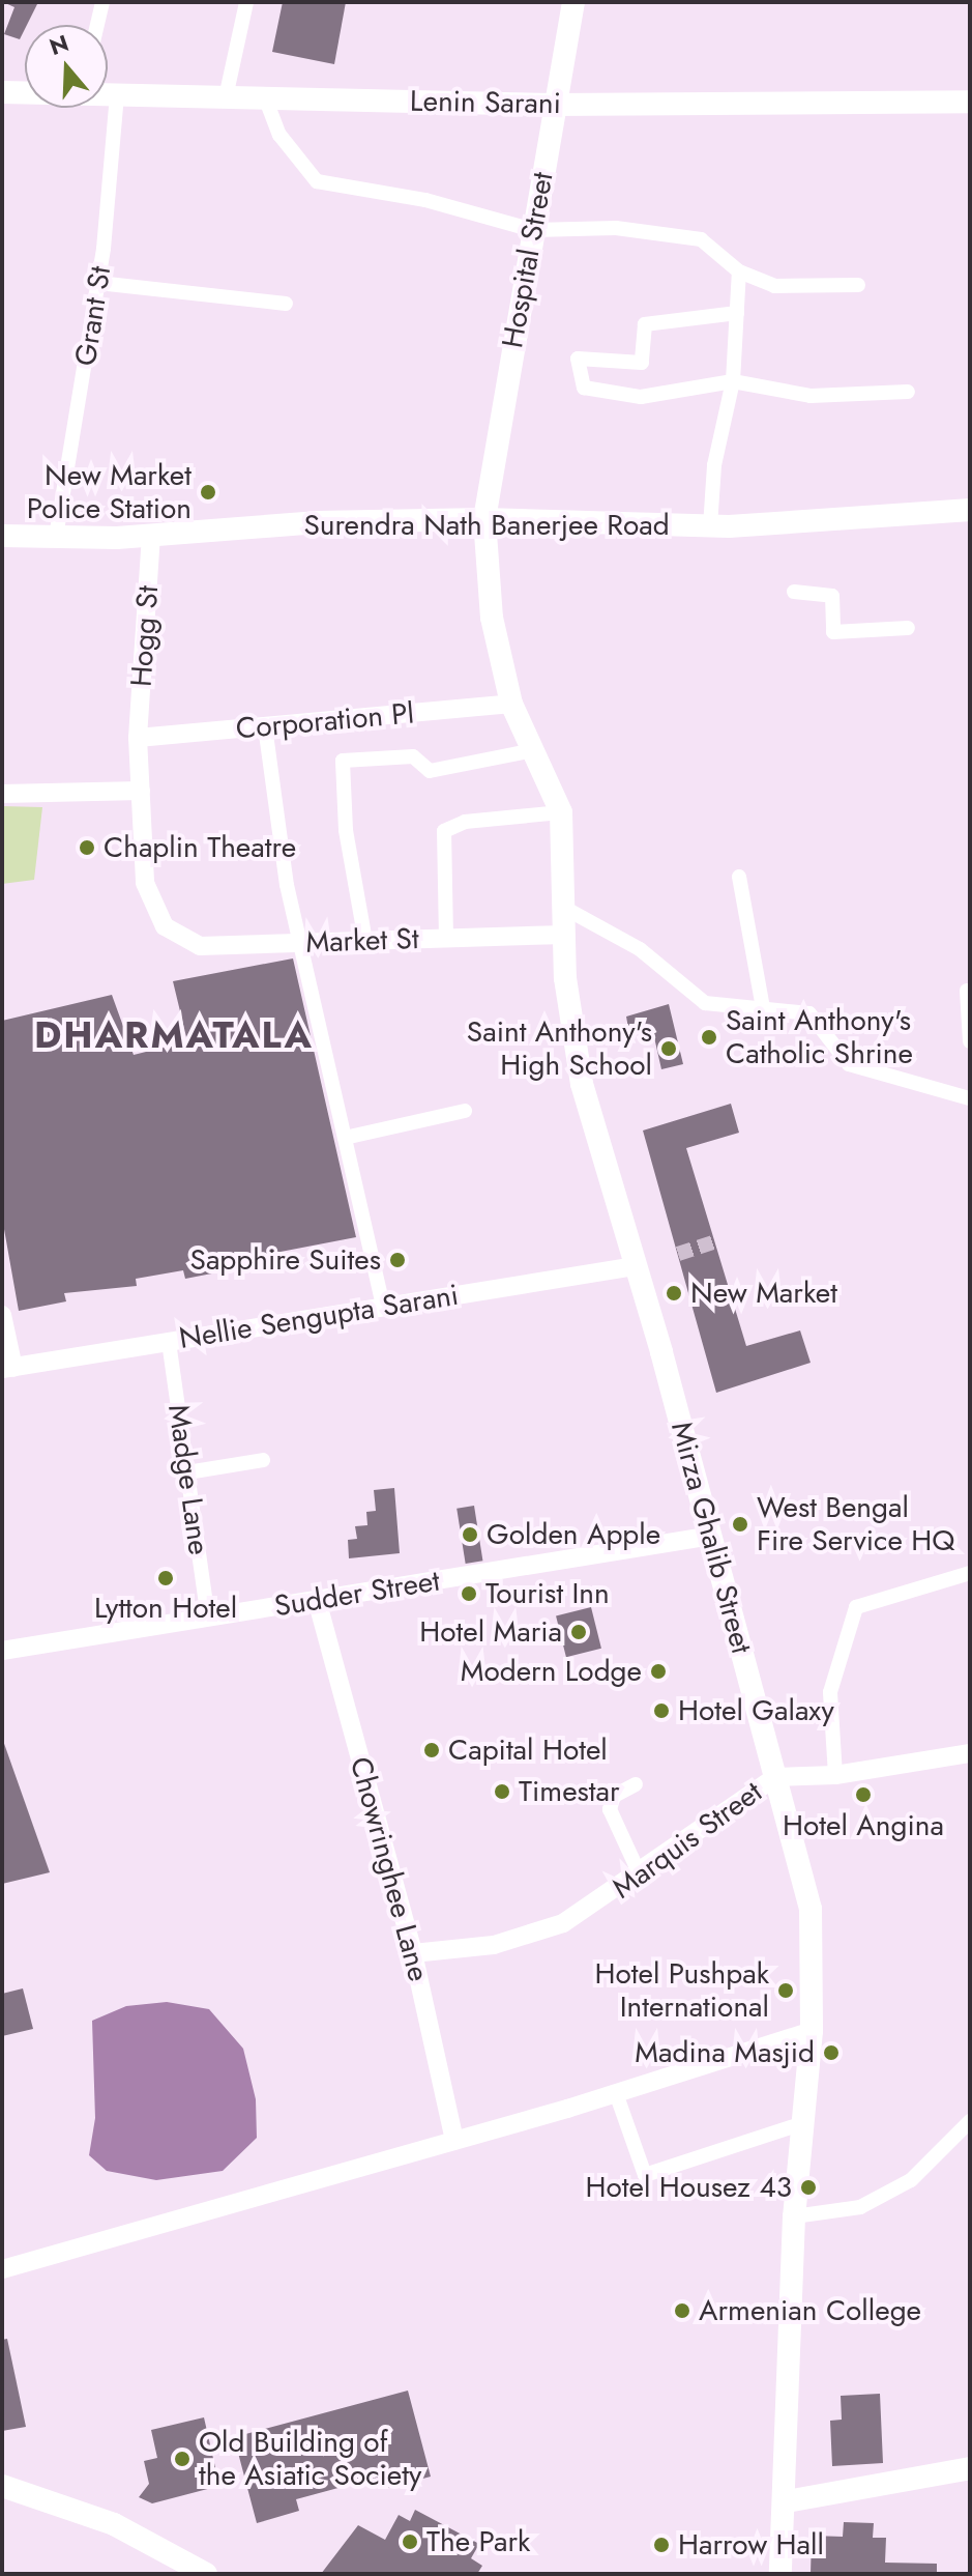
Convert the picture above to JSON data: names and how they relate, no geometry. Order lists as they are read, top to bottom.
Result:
{
  "streets": {
    "main road": [
      "Lenin Sarani",
      "Hospital Street",
      "Surendra Nath Banerjee Road",
      "Mirza Ghalib Street"
    ],
    "street": [
      "Grant St",
      "Hogg St",
      "Corporation Pl",
      "Market St",
      "Nellie Sengupta Sarani",
      "Madge Lane",
      "Sudder Street",
      "Marquis Street",
      "Chowringhee Lane"
    ]
  },
  "crossings": [
    ["Lenin Sarani", "Hospital Street"],
    ["Lenin Sarani", "Grant St"],
    ["Hospital Street", "Surendra Nath Banerjee Road"],
    ["Hospital Street", "Mirza Ghalib Street"],
    ["Grant St", "Surendra Nath Banerjee Road"],
    ["Surendra Nath Banerjee Road", "Hogg St"],
    ["Surendra Nath Banerjee Road", "Mirza Ghalib Street"],
    ["Hogg St", "Corporation Pl"],
    ["Hogg St", "Market St"],
    ["Corporation Pl", "Mirza Ghalib Street"],
    ["Market St", "Mirza Ghalib Street"],
    ["Nellie Sengupta Sarani", "Madge Lane"],
    ["Nellie Sengupta Sarani", "Mirza Ghalib Street"],
    ["Madge Lane", "Sudder Street"],
    ["Mirza Ghalib Street", "Sudder Street"],
    ["Mirza Ghalib Street", "Marquis Street"],
    ["Sudder Street", "Chowringhee Lane"],
    ["Marquis Street", "Chowringhee Lane"]
  ],
  "districts": ["DHARMATALA"],
  "places": [
    "New Market Police Station",
    "Chaplin Theatre",
    "Saint Anthony's Catholic Shrine",
    "Saint Anthony's High School",
    "Sapphire Suites",
    "New Market",
    "West Bengal Fire Service HQ",
    "Golden Apple",
    "Lytton Hotel",
    "Tourist Inn",
    "Hotel Maria",
    "Modern Lodge",
    "Hotel Galaxy",
    "Capital Hotel",
    "Timestar",
    "Hotel Angina",
    "Hotel Pushpak International",
    "Madina Masjid",
    "Hotel Housez 43",
    "Armenian College",
    "Old Building of the Asiatic Society",
    "The Park",
    "Harrow Hall"
  ],
  "north": "top"
}
